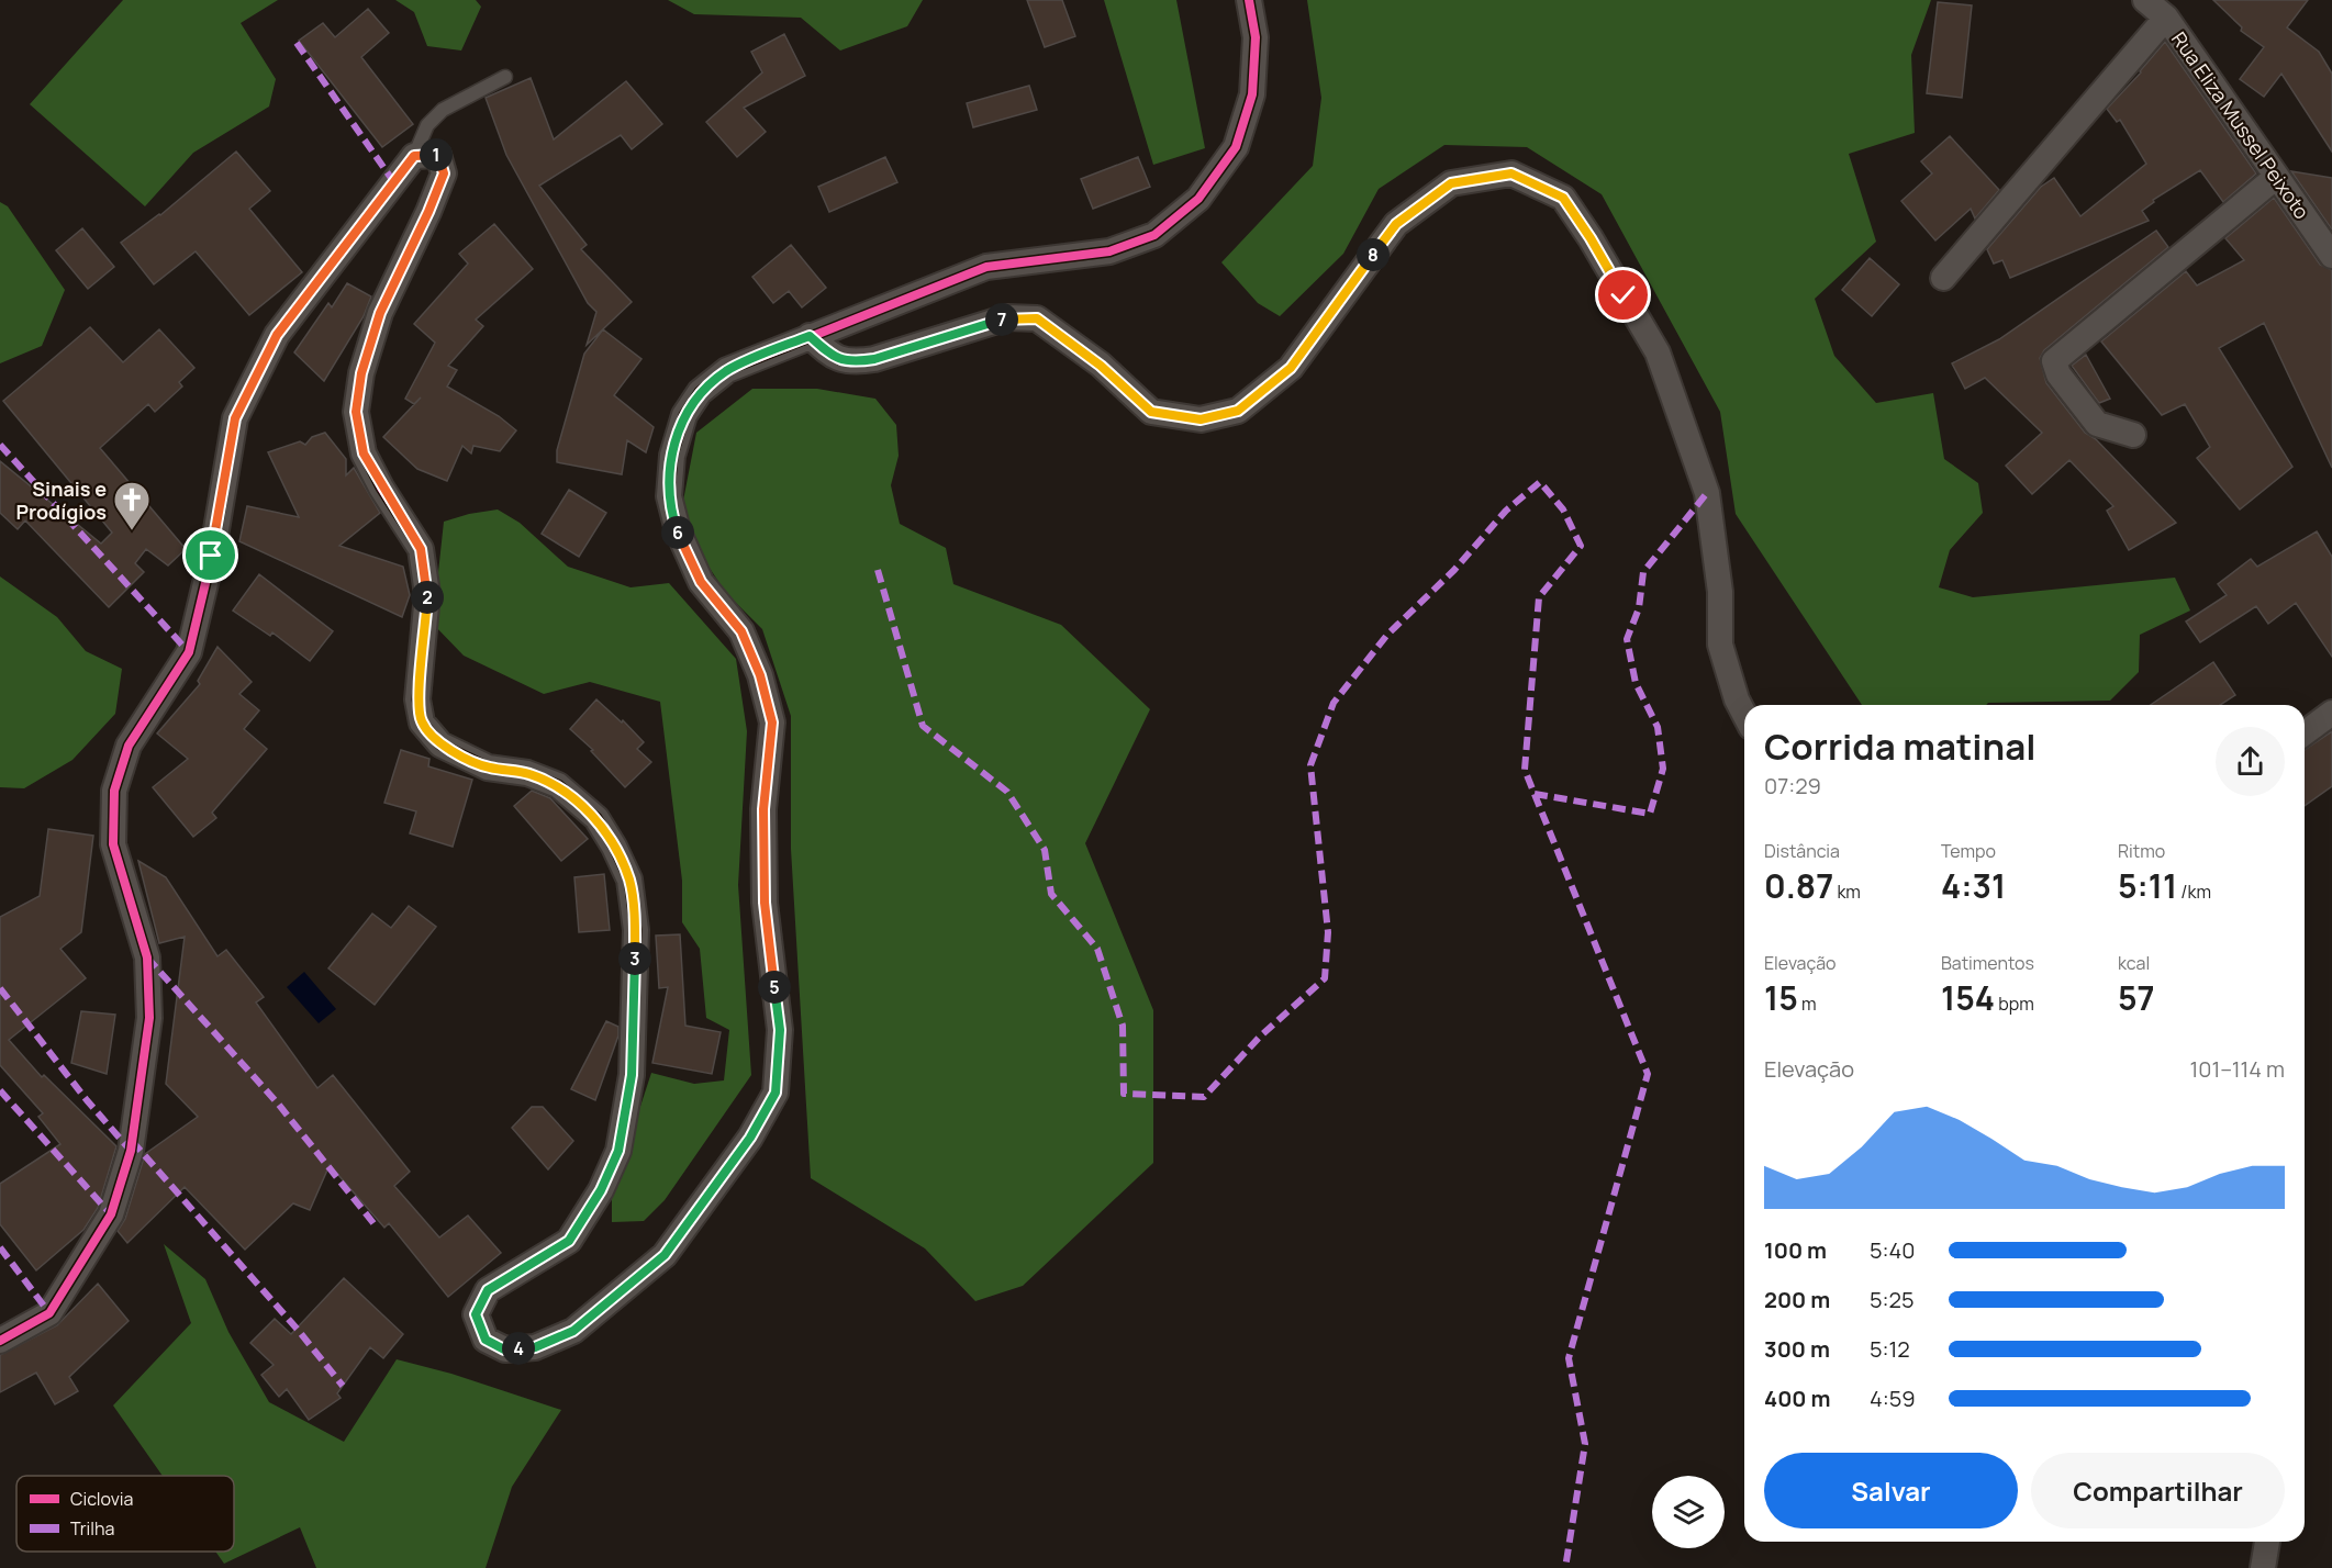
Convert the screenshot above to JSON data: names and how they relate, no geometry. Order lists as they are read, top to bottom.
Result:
{
  "streets": {
    "street": ["Rua Eliza Mussel Peixoto"]
  },
  "places": {
    "church": ["Sinais e Prodígios"]
  },
  "legend": ["Ciclovia", "Trilha"],
  "page": {
    "pins": [
      "1",
      "8",
      "7",
      "6",
      "2",
      "3",
      "5",
      "4"
    ],
    "heading": ["Corrida matinal", "07:29"],
    "stats": [
      ["Distância", "0.87 km"],
      ["Tempo", "4:31"],
      ["Ritmo", "5:11 /km"],
      ["Elevação", "15 m"],
      ["Batimentos", "154 bpm"],
      ["kcal", "57"]
    ],
    "chart": ["Elevação", "101–114 m"],
    "list": [
      {
        "name": "100 m",
        "note": "5:40"
      },
      {
        "name": "200 m",
        "note": "5:25"
      },
      {
        "name": "300 m",
        "note": "5:12"
      },
      {
        "name": "400 m",
        "note": "4:59"
      }
    ],
    "buttons": ["Salvar", "Compartilhar"]
  }
}
